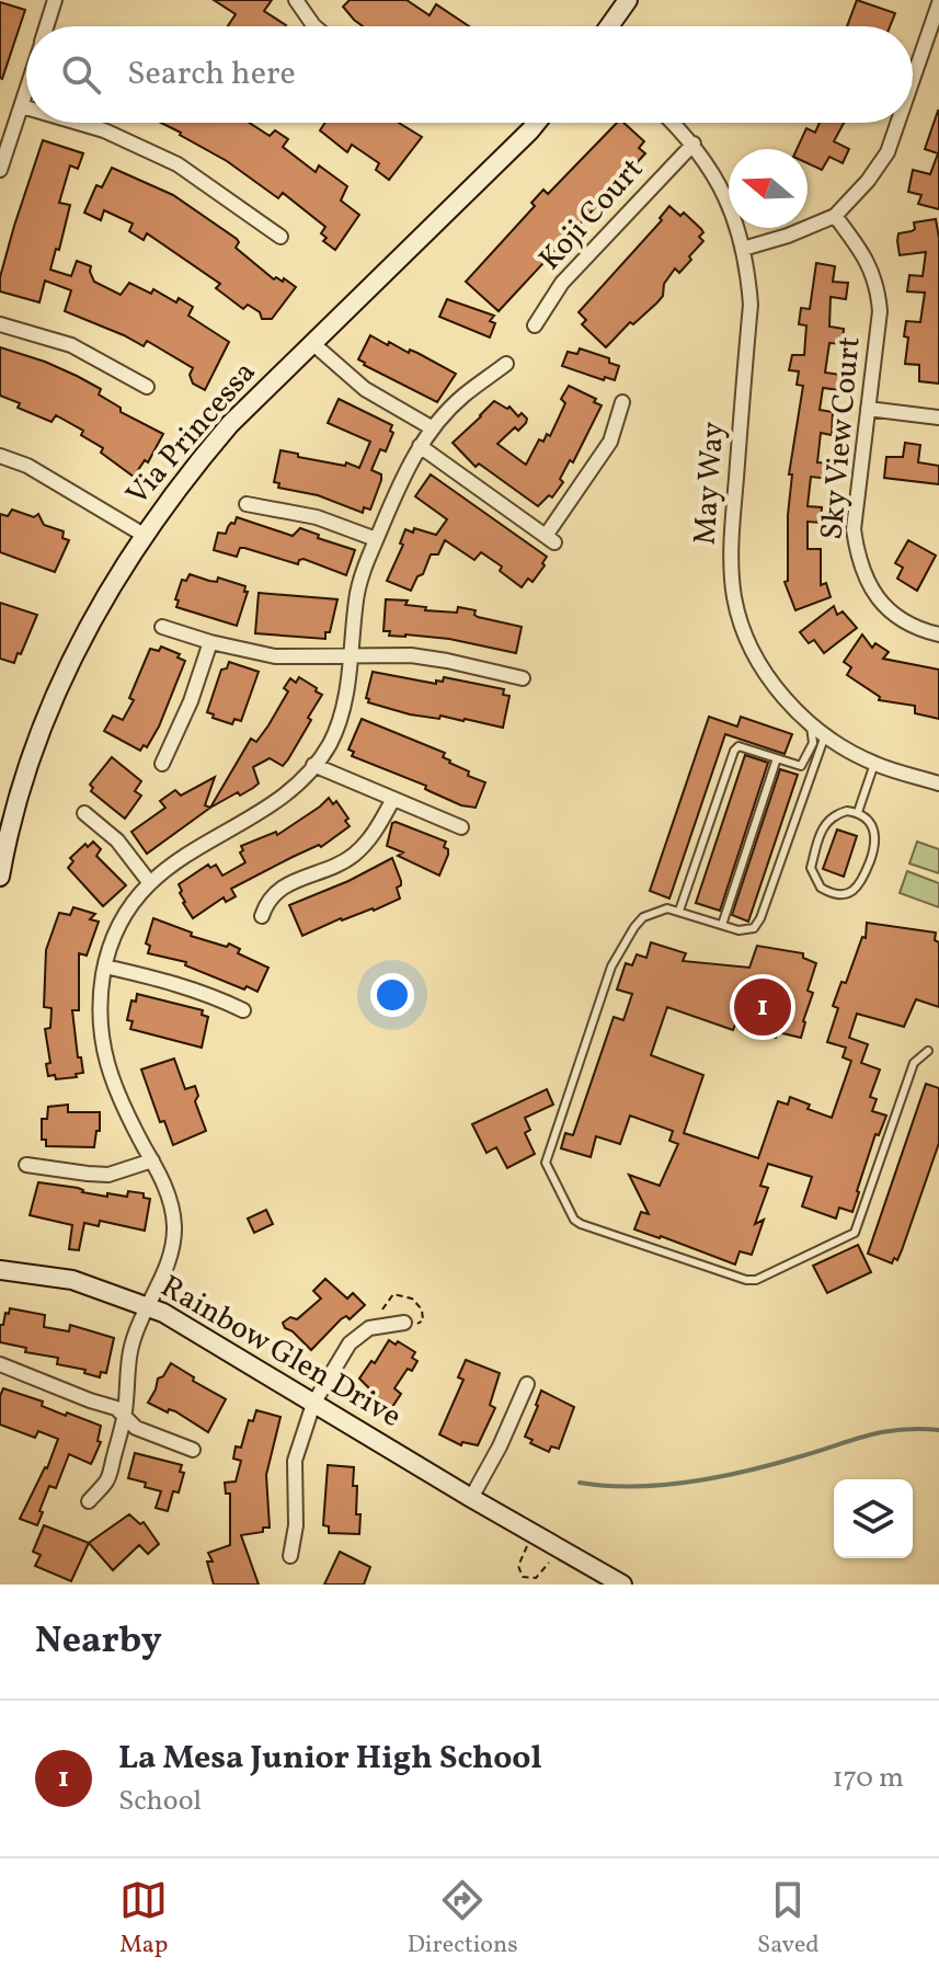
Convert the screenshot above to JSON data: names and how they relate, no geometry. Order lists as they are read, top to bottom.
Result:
{
  "streets": {
    "street": [
      "Koji Court",
      "Via Princessa",
      "Sky View Court",
      "May Way",
      "Rainbow Glen Drive"
    ]
  },
  "crossings": [
    ["Koji Court", "May Way"]
  ],
  "north": "left",
  "page": {
    "search": "Search here",
    "pins": "1",
    "heading": "Nearby",
    "list": [
      {
        "mark": "1",
        "name": "La Mesa Junior High School",
        "note": "School",
        "value": "170 m"
      }
    ],
    "nav": ["Map", "Directions", "Saved"]
  }
}
